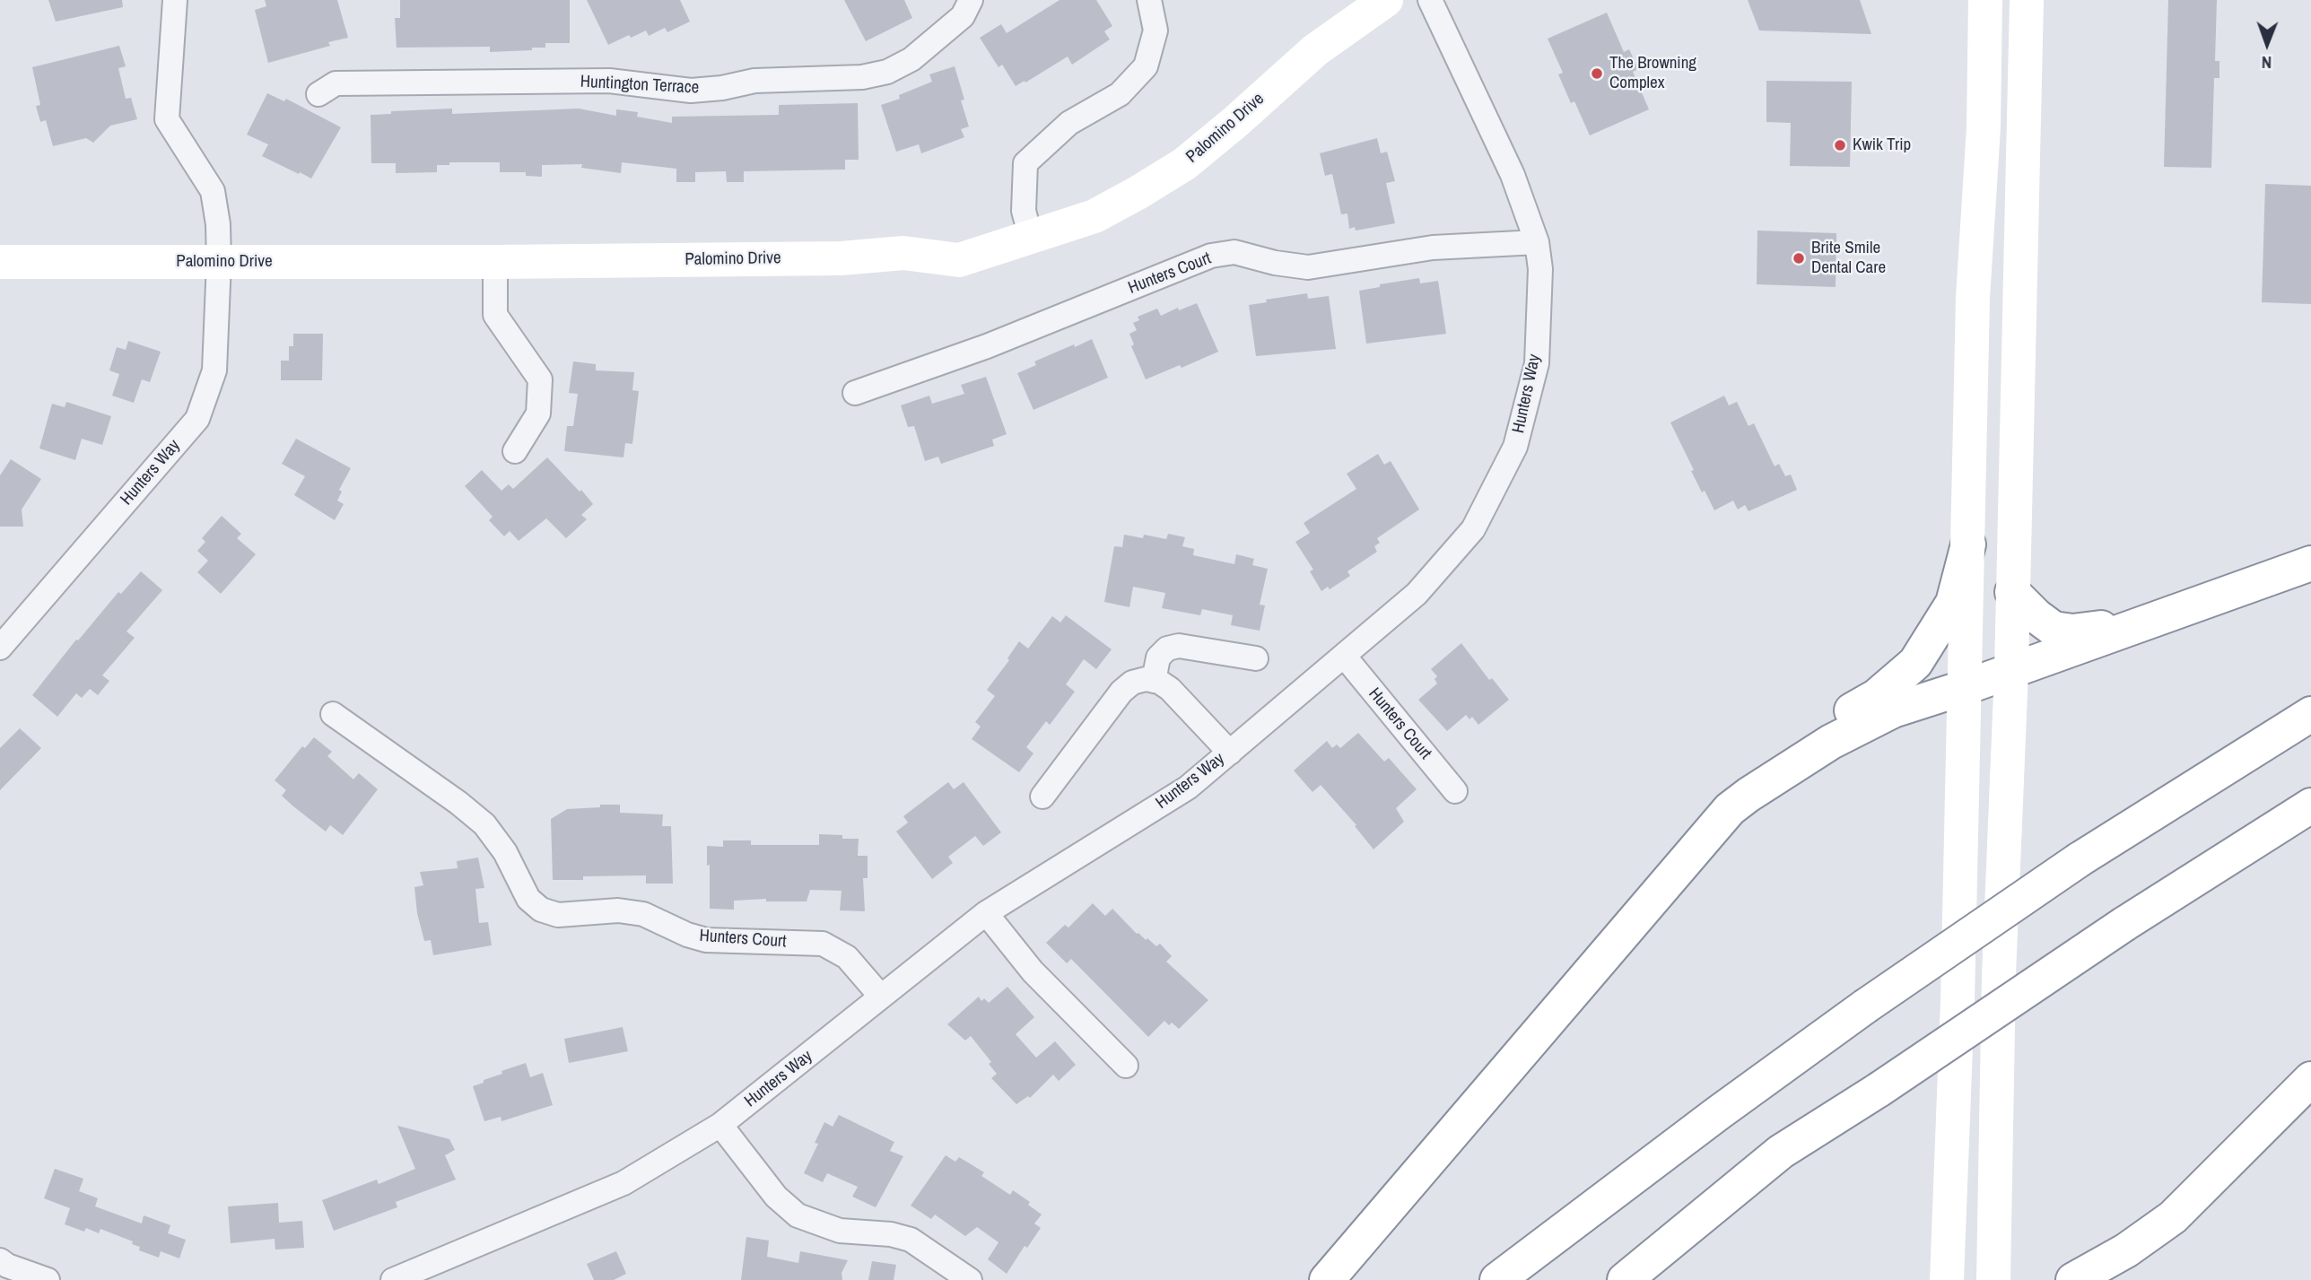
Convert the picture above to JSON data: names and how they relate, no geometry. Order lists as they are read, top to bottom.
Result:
{
  "streets": {
    "main road": ["Palomino Drive"],
    "street": ["Huntington Terrace", "Hunters Court", "Hunters Way"]
  },
  "crossings": [
    ["Palomino Drive", "Hunters Way"],
    ["Hunters Court", "Hunters Way"]
  ],
  "places": ["The Browning Complex", "Kwik Trip", "Brite Smile Dental Care"],
  "north": "bottom"
}
